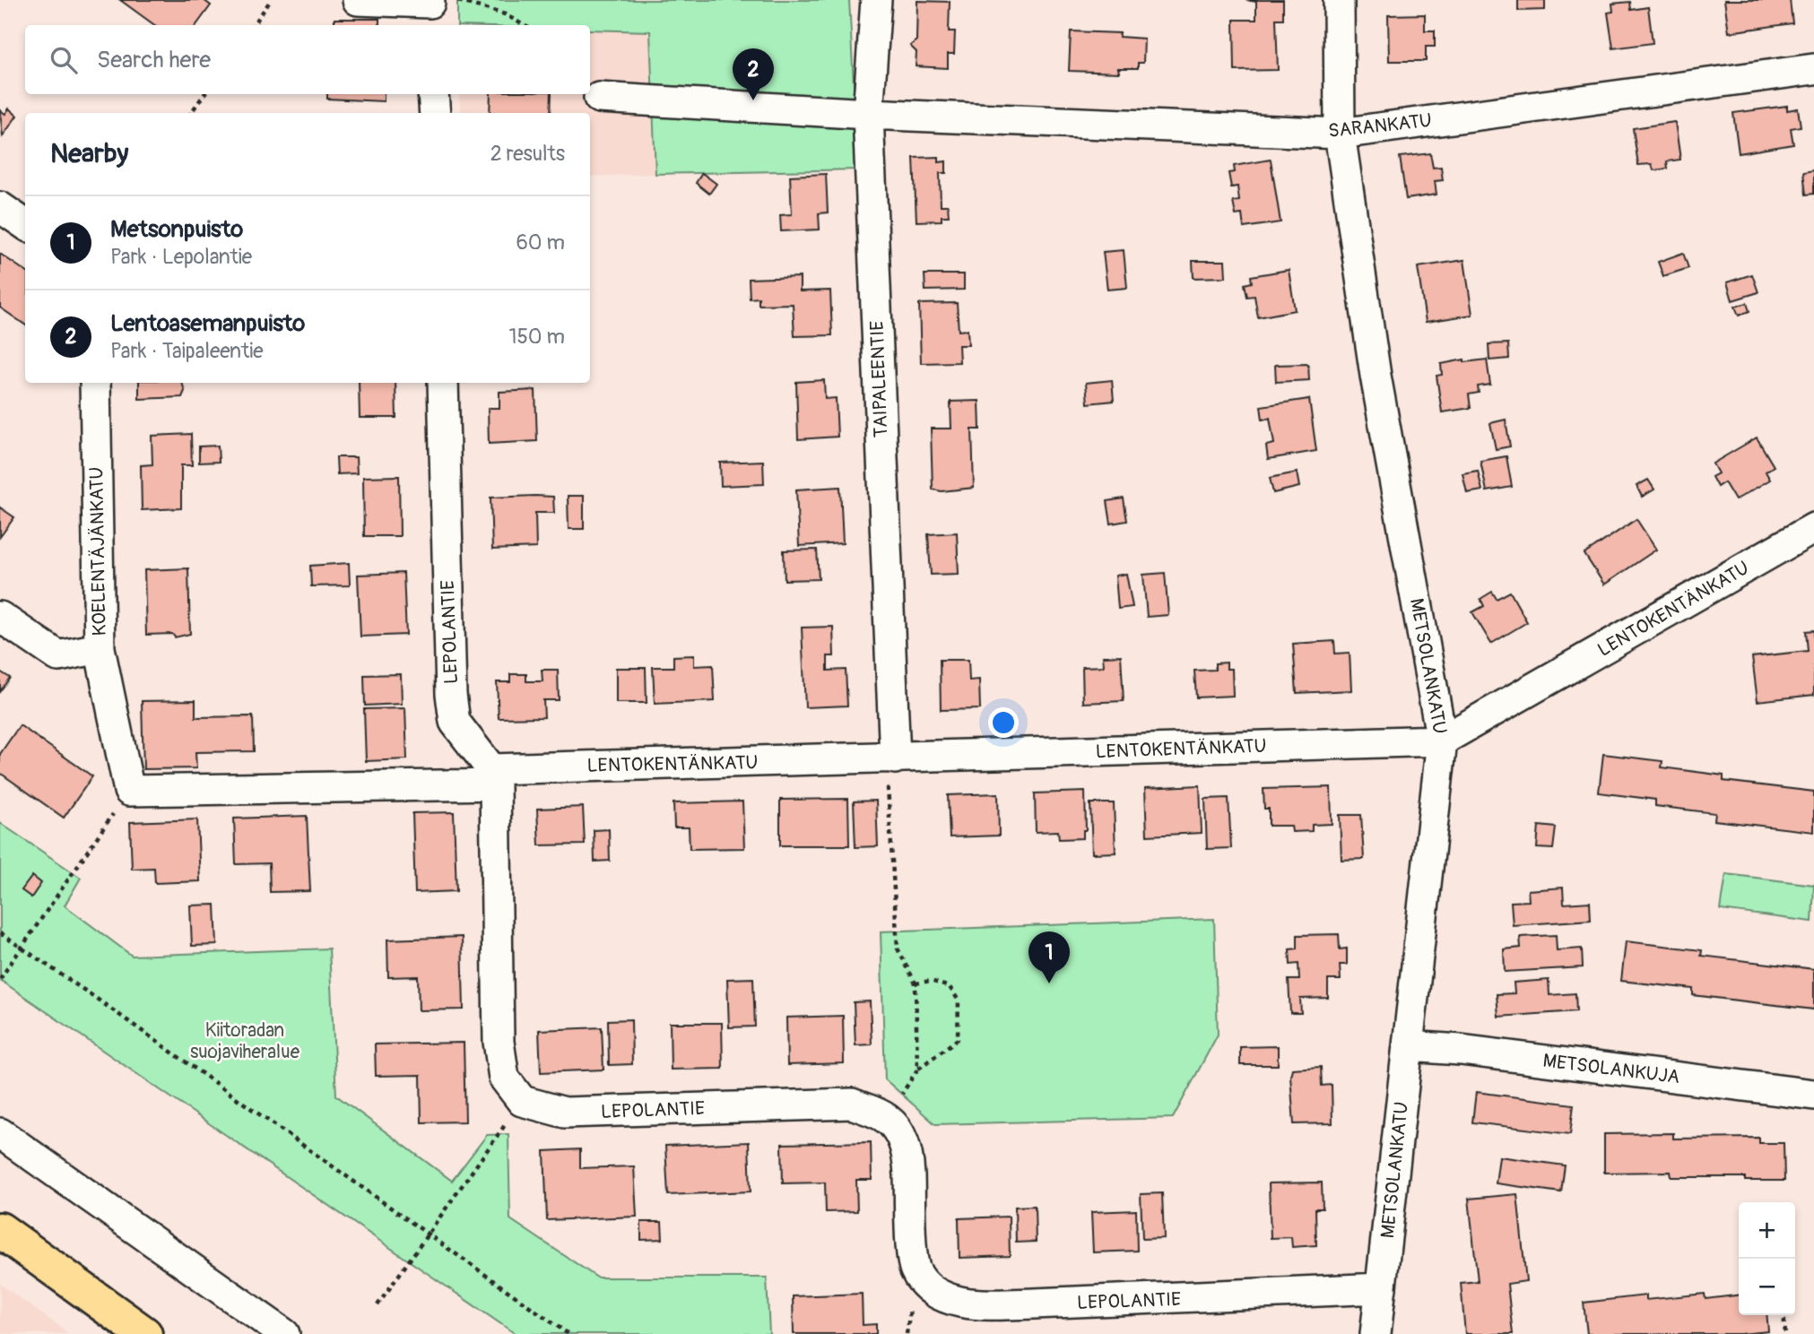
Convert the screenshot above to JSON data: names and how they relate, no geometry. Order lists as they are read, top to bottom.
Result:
{
  "streets": {
    "street": [
      "SARANKATU",
      "TAIPALEENTIE",
      "KOELENTÄJÄNKATU",
      "LENTOKENTÄNKATU",
      "LEPOLANTIE",
      "METSOLANKATU",
      "METSOLANKUJA"
    ]
  },
  "crossings": [
    ["SARANKATU", "TAIPALEENTIE"],
    ["SARANKATU", "METSOLANKATU"],
    ["TAIPALEENTIE", "LENTOKENTÄNKATU"],
    ["LENTOKENTÄNKATU", "LEPOLANTIE"],
    ["LENTOKENTÄNKATU", "METSOLANKATU"],
    ["LEPOLANTIE", "METSOLANKATU"],
    ["METSOLANKATU", "METSOLANKUJA"]
  ],
  "parks": ["Kiitoradan suojaviheralue"],
  "page": {
    "search": "Search here",
    "pins": ["2", "1"],
    "heading": ["Nearby", "2 results"],
    "list": [
      {
        "mark": "1",
        "name": "Metsonpuisto",
        "note": "Park · Lepolantie",
        "value": "60 m"
      },
      {
        "mark": "2",
        "name": "Lentoasemanpuisto",
        "note": "Park · Taipaleentie",
        "value": "150 m"
      }
    ],
    "map_buttons": ["+", "−"]
  }
}
